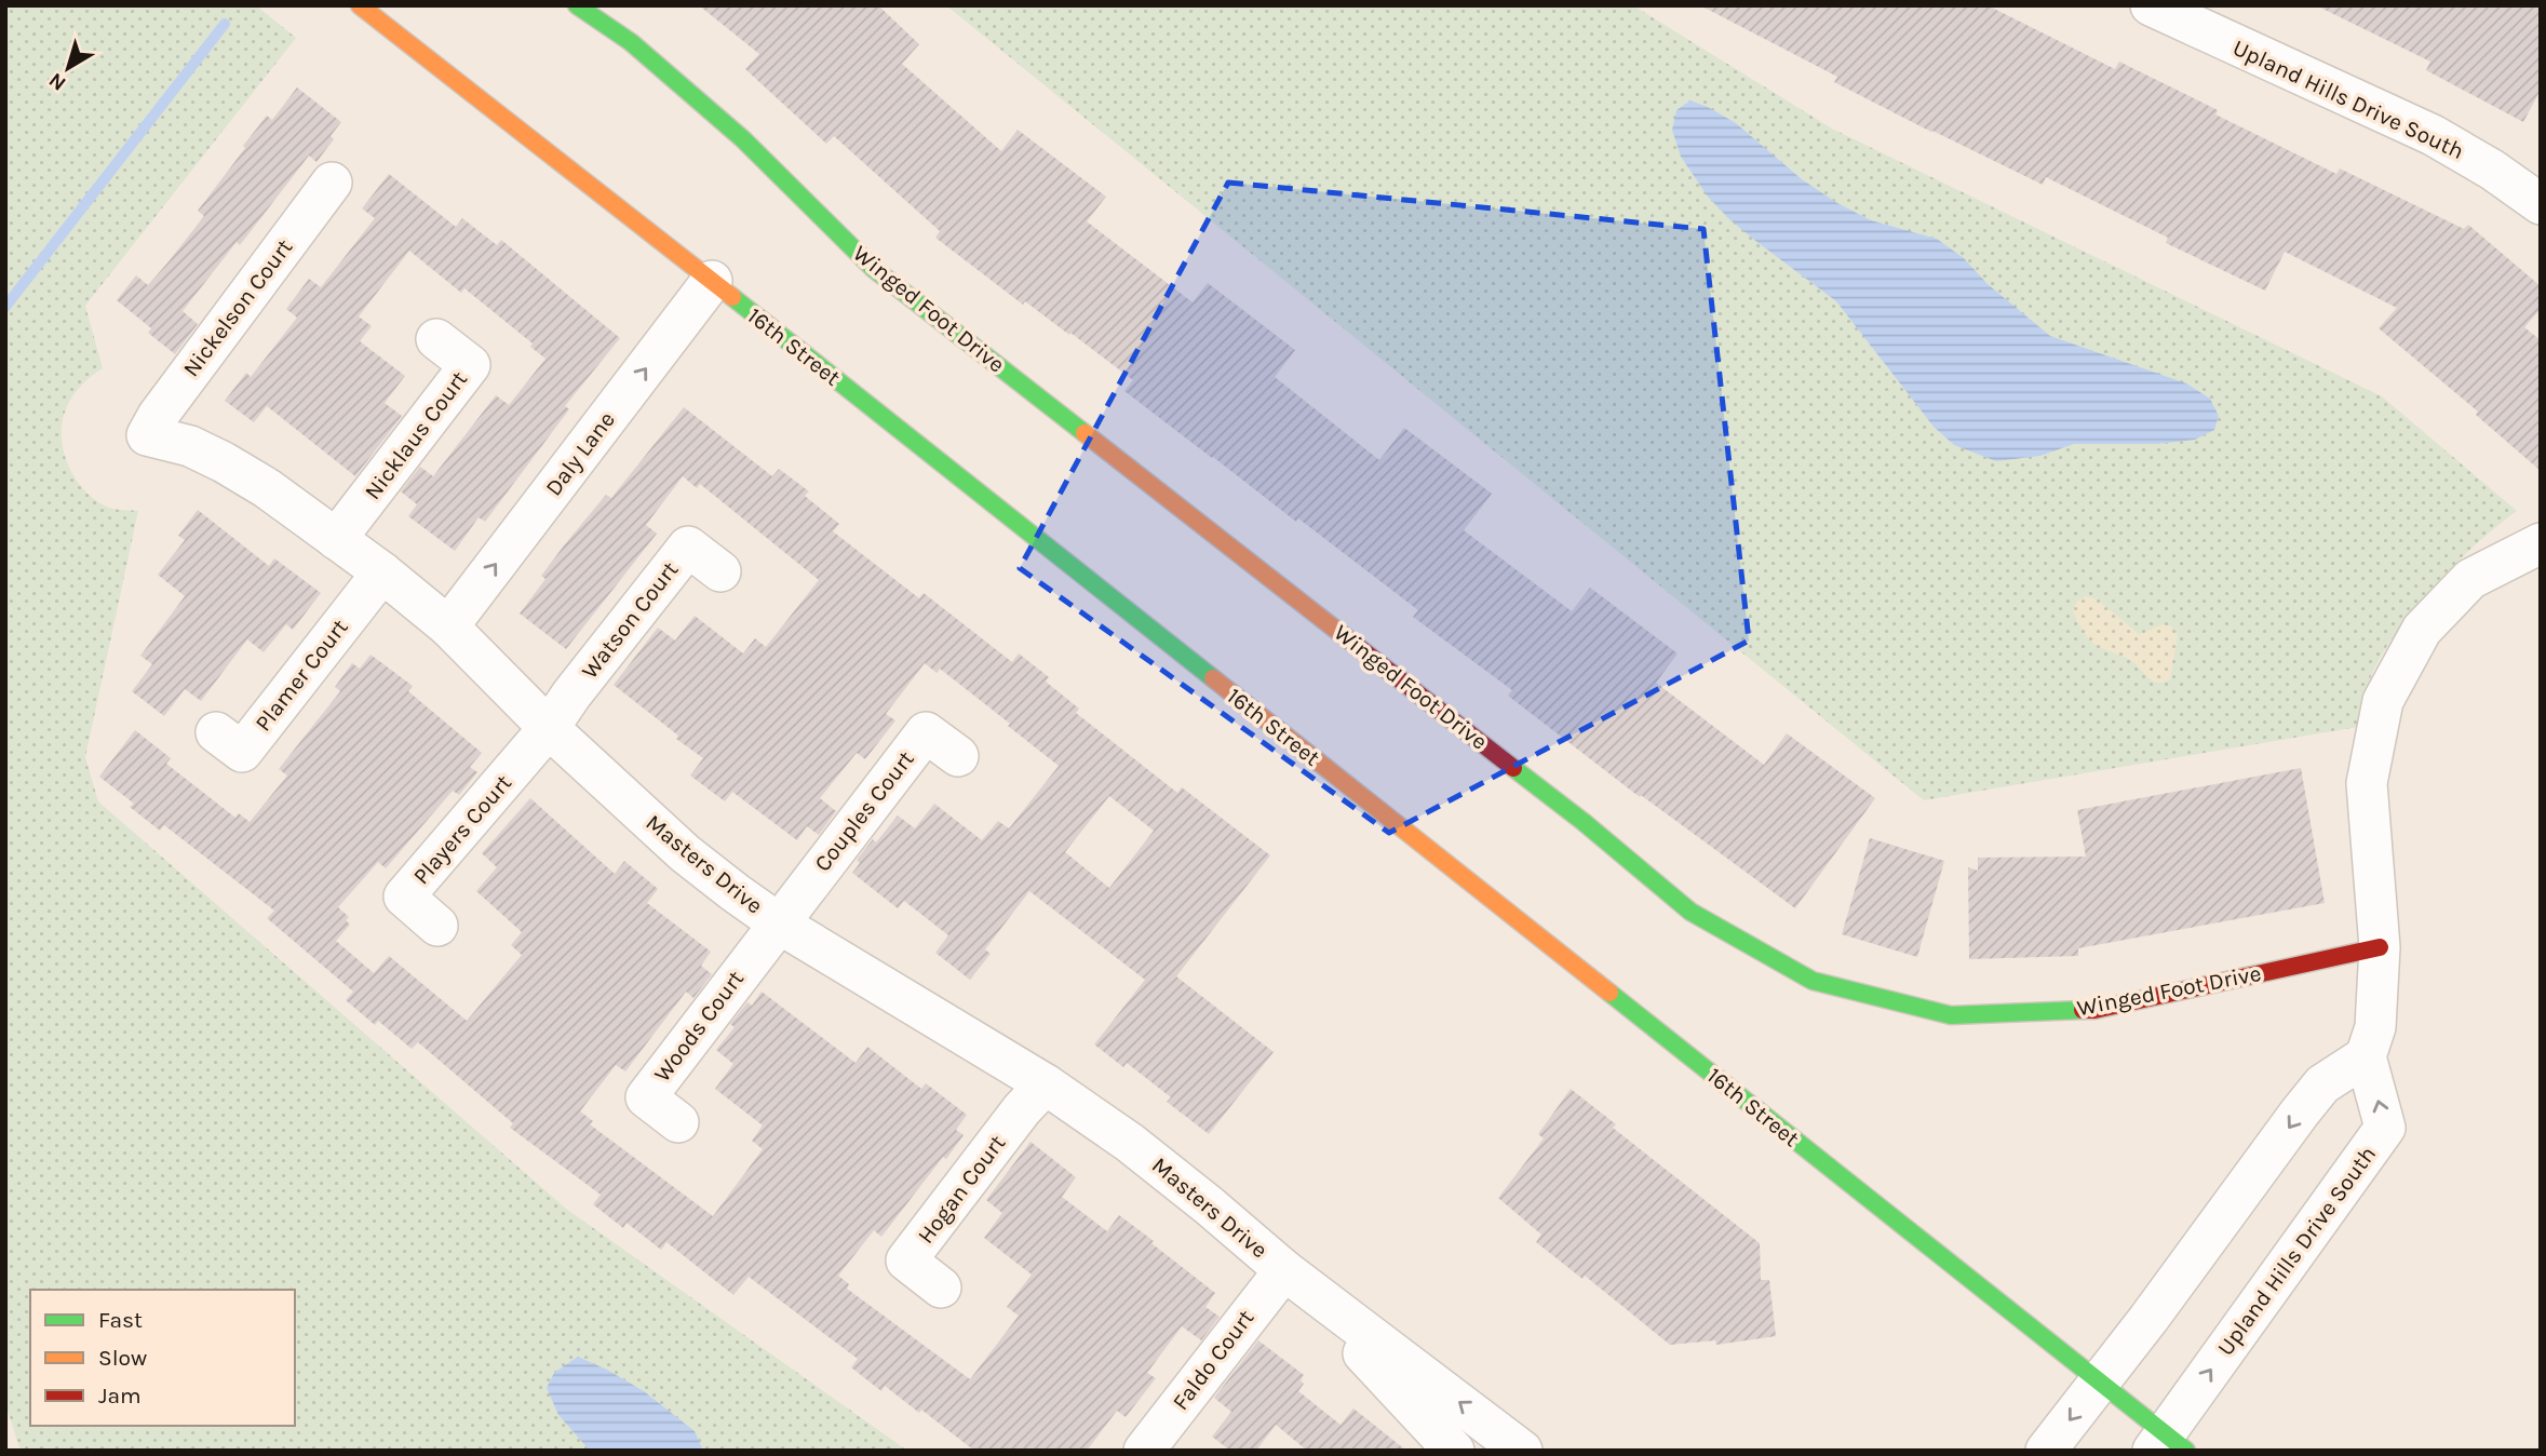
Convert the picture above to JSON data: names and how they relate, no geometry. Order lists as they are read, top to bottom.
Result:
{
  "streets": {
    "main road": ["Winged Foot Drive", "16th Street"],
    "street": [
      "Upland Hills Drive South",
      "Nickelson Court",
      "Nicklaus Court",
      "Daly Lane",
      "Watson Court",
      "Plamer Court",
      "Couples Court",
      "Players Court",
      "Masters Drive",
      "Woods Court",
      "Hogan Court",
      "Faldo Court"
    ]
  },
  "crossings": [
    ["Upland Hills Drive South", "16th Street"],
    ["Nickelson Court", "Masters Drive"],
    ["16th Street", "Daly Lane"],
    ["Nicklaus Court", "Masters Drive"],
    ["Daly Lane", "Masters Drive"],
    ["Watson Court", "Players Court"],
    ["Watson Court", "Masters Drive"],
    ["Plamer Court", "Masters Drive"],
    ["Couples Court", "Masters Drive"],
    ["Couples Court", "Woods Court"],
    ["Players Court", "Masters Drive"],
    ["Masters Drive", "Woods Court"],
    ["Masters Drive", "Hogan Court"],
    ["Masters Drive", "Faldo Court"]
  ],
  "one_way": ["Daly Lane"],
  "legend": ["Fast", "Slow", "Jam"],
  "north": "bottom left"
}
